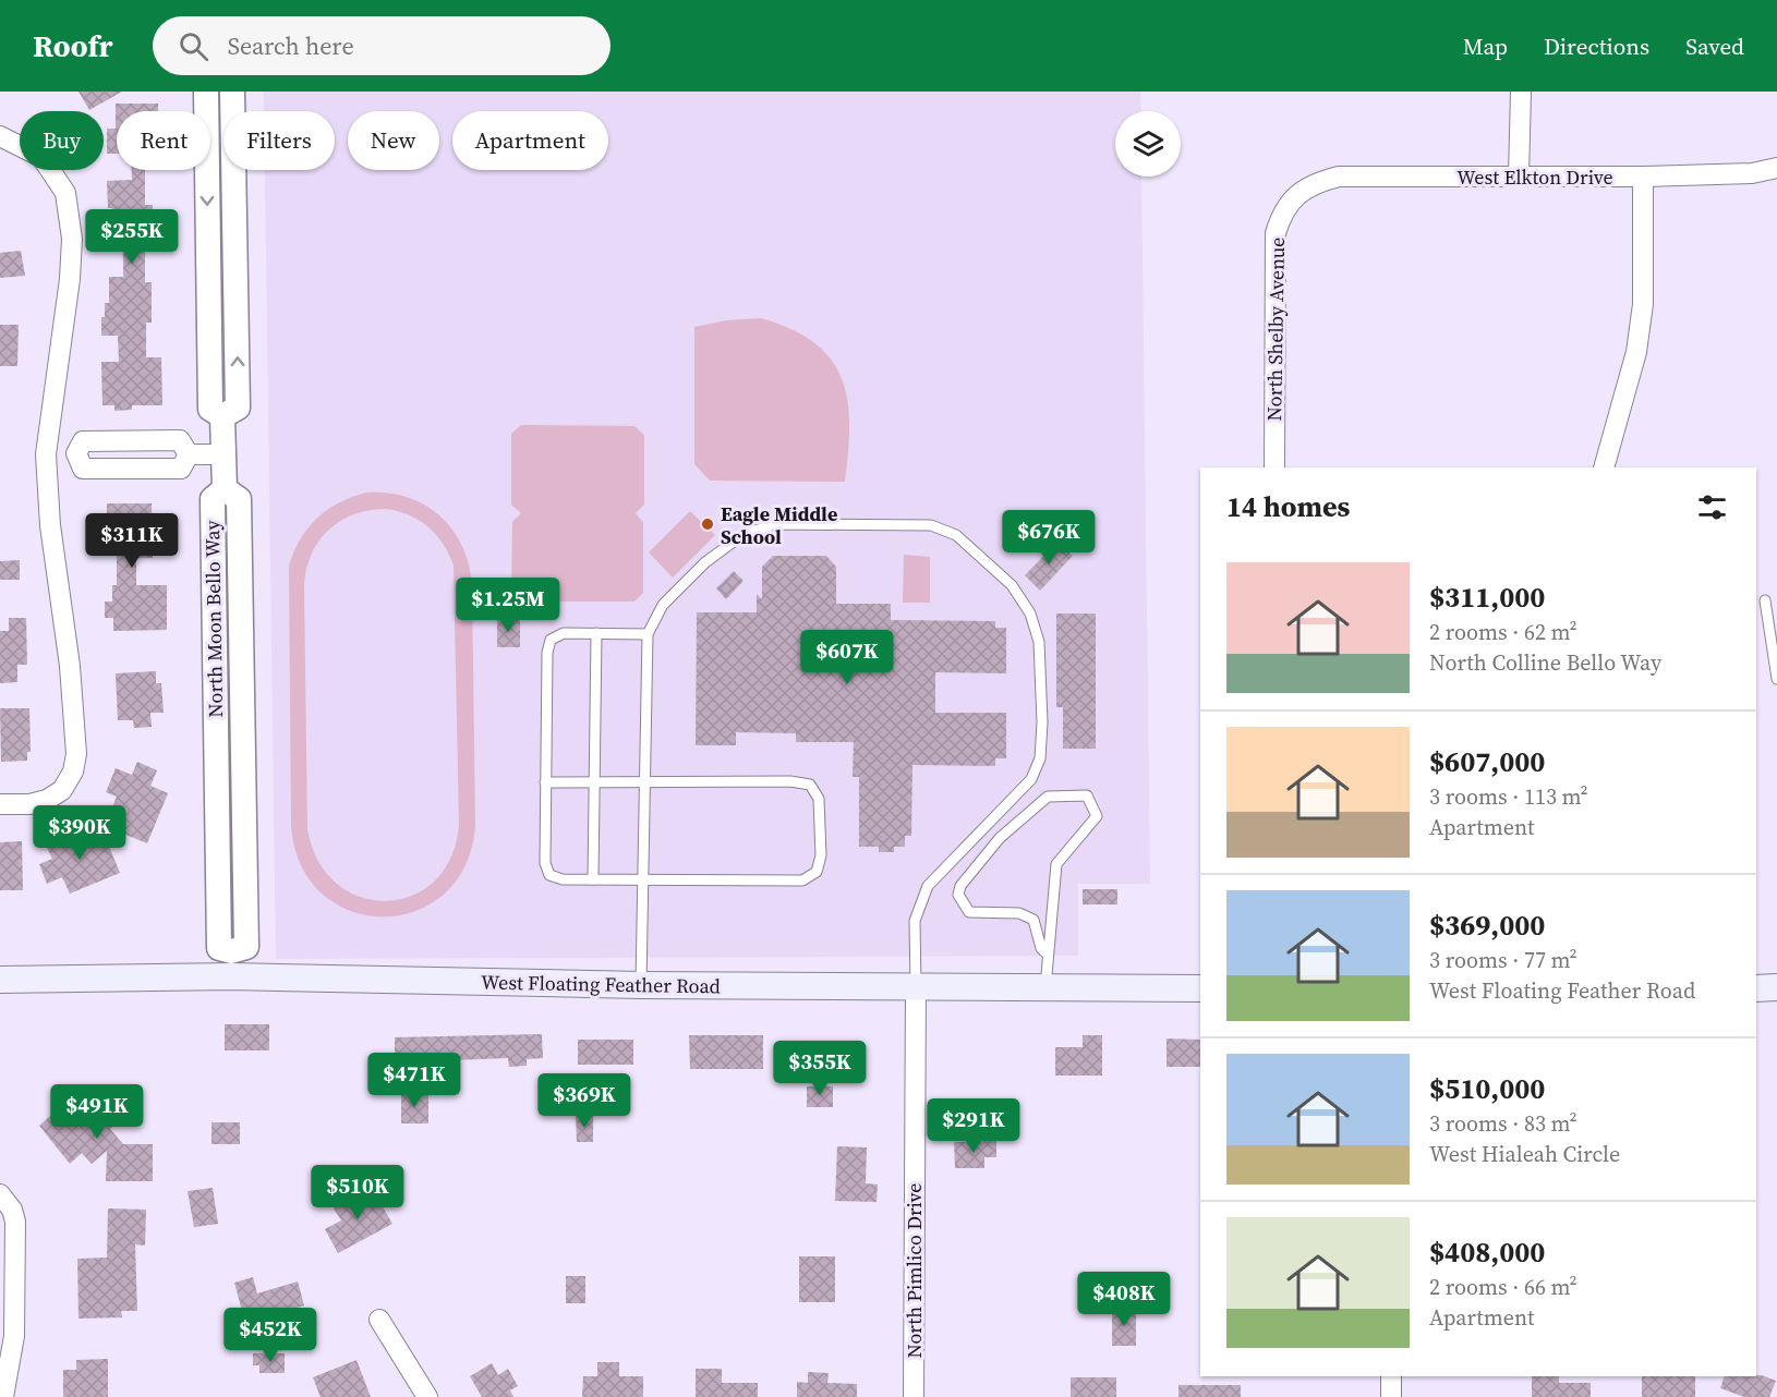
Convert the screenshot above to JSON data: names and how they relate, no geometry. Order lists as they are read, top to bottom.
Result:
{
  "streets": {
    "main road": ["West Floating Feather Road"],
    "street": [
      "West Elkton Drive",
      "North Shelby Avenue",
      "North Moon Bello Way",
      "North Pimlico Drive"
    ]
  },
  "crossings": [
    ["West Elkton Drive", "North Shelby Avenue"],
    ["North Moon Bello Way", "West Floating Feather Road"],
    ["West Floating Feather Road", "North Pimlico Drive"]
  ],
  "places": ["Eagle Middle School"],
  "page": {
    "header": "Roofr",
    "search": "Search here",
    "nav": ["Map", "Directions", "Saved"],
    "chip": [
      "Buy",
      "Rent",
      "Filters",
      "New",
      "Apartment"
    ],
    "price": [
      "$255K",
      "$676K",
      "$311K",
      "$1.25M",
      "$607K",
      "$390K",
      "$355K",
      "$471K",
      "$369K",
      "$491K",
      "$291K",
      "$510K",
      "$408K",
      "$452K"
    ],
    "heading": "14 homes",
    "list": [
      {
        "name": "$311,000",
        "note": "2 rooms · 62 m² · North Colline Bello Way"
      },
      {
        "name": "$607,000",
        "note": "3 rooms · 113 m² · Apartment"
      },
      {
        "name": "$369,000",
        "note": "3 rooms · 77 m² · West Floating Feather Road"
      },
      {
        "name": "$510,000",
        "note": "3 rooms · 83 m² · West Hialeah Circle"
      },
      {
        "name": "$408,000",
        "note": "2 rooms · 66 m² · Apartment"
      }
    ]
  }
}
